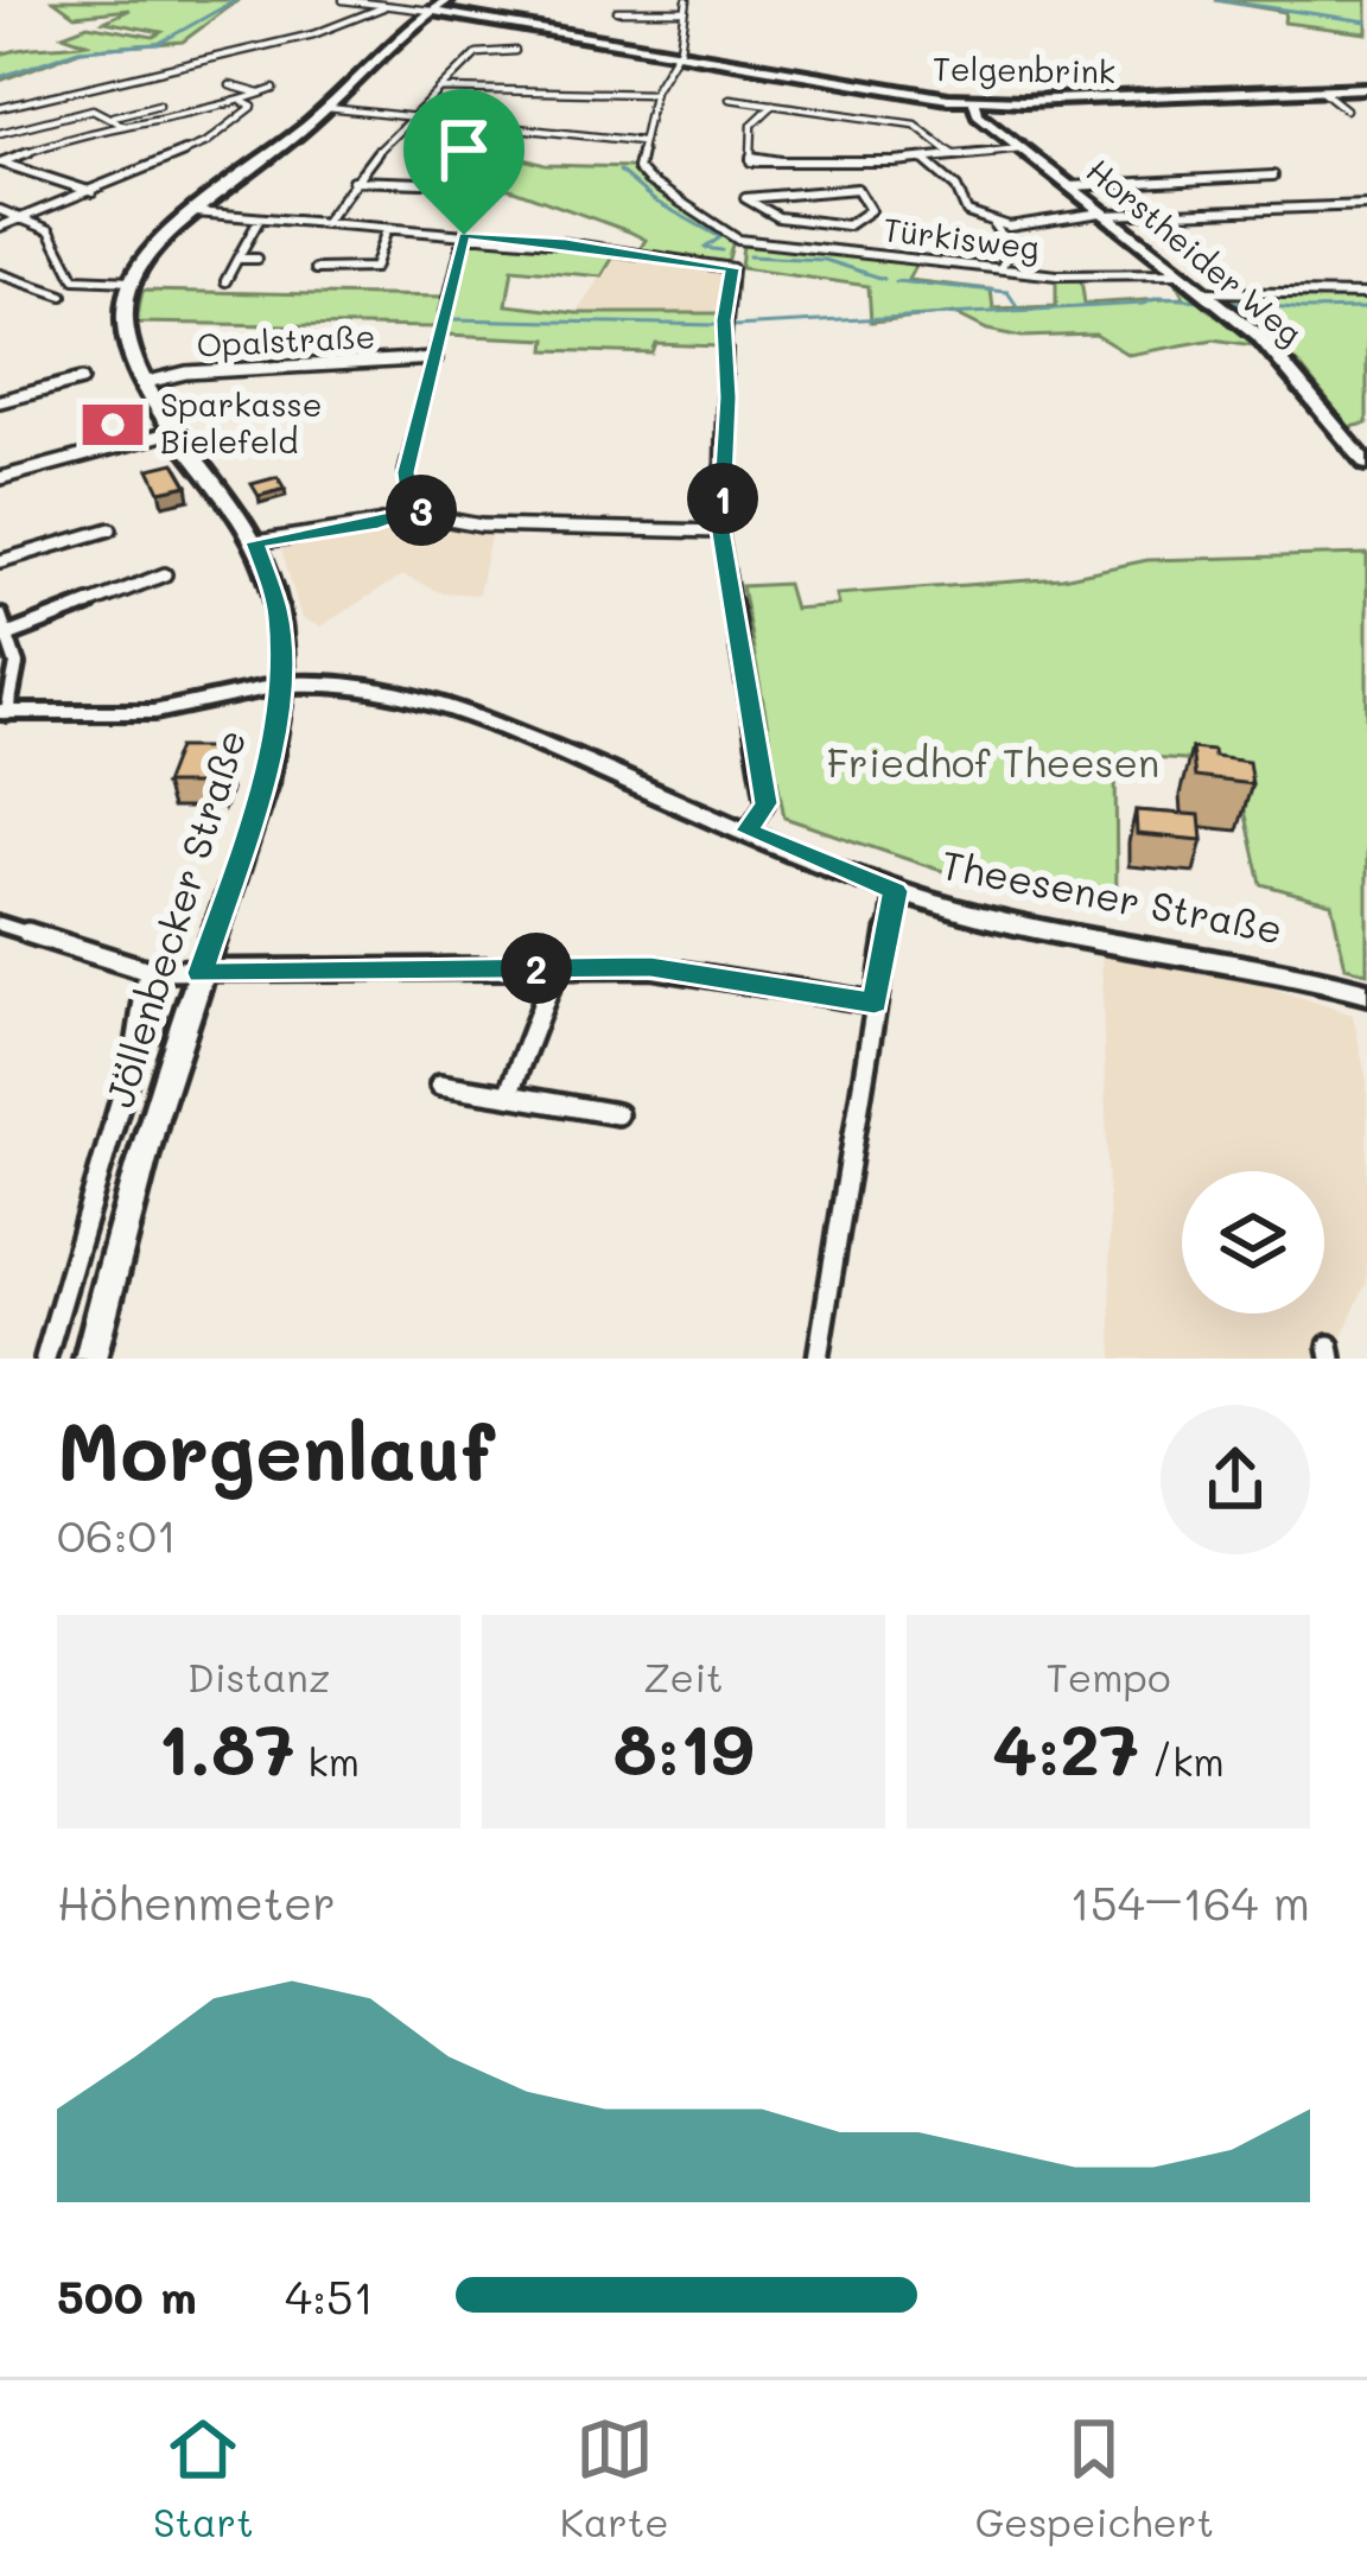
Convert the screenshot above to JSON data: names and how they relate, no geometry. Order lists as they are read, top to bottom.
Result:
{
  "streets": {
    "street": [
      "Telgenbrink",
      "Türkisweg",
      "Horstheider Weg",
      "Opalstraße",
      "Theesener Straße",
      "Jöllenbecker Straße"
    ]
  },
  "crossings": [
    ["Telgenbrink", "Horstheider Weg"],
    ["Türkisweg", "Horstheider Weg"],
    ["Opalstraße", "Jöllenbecker Straße"],
    ["Theesener Straße", "Jöllenbecker Straße"]
  ],
  "parks": ["Friedhof Theesen"],
  "places": {
    "bank": ["Sparkasse Bielefeld"]
  },
  "page": {
    "pins": ["1", "3", "2"],
    "heading": ["Morgenlauf", "06:01"],
    "stats": [
      ["Distanz", "1.87 km"],
      ["Zeit", "8:19"],
      ["Tempo", "4:27 /km"]
    ],
    "chart": ["Höhenmeter", "154–164 m"],
    "list": [
      {
        "name": "500 m",
        "note": "4:51"
      }
    ],
    "tabs": ["Start", "Karte", "Gespeichert"]
  }
}
